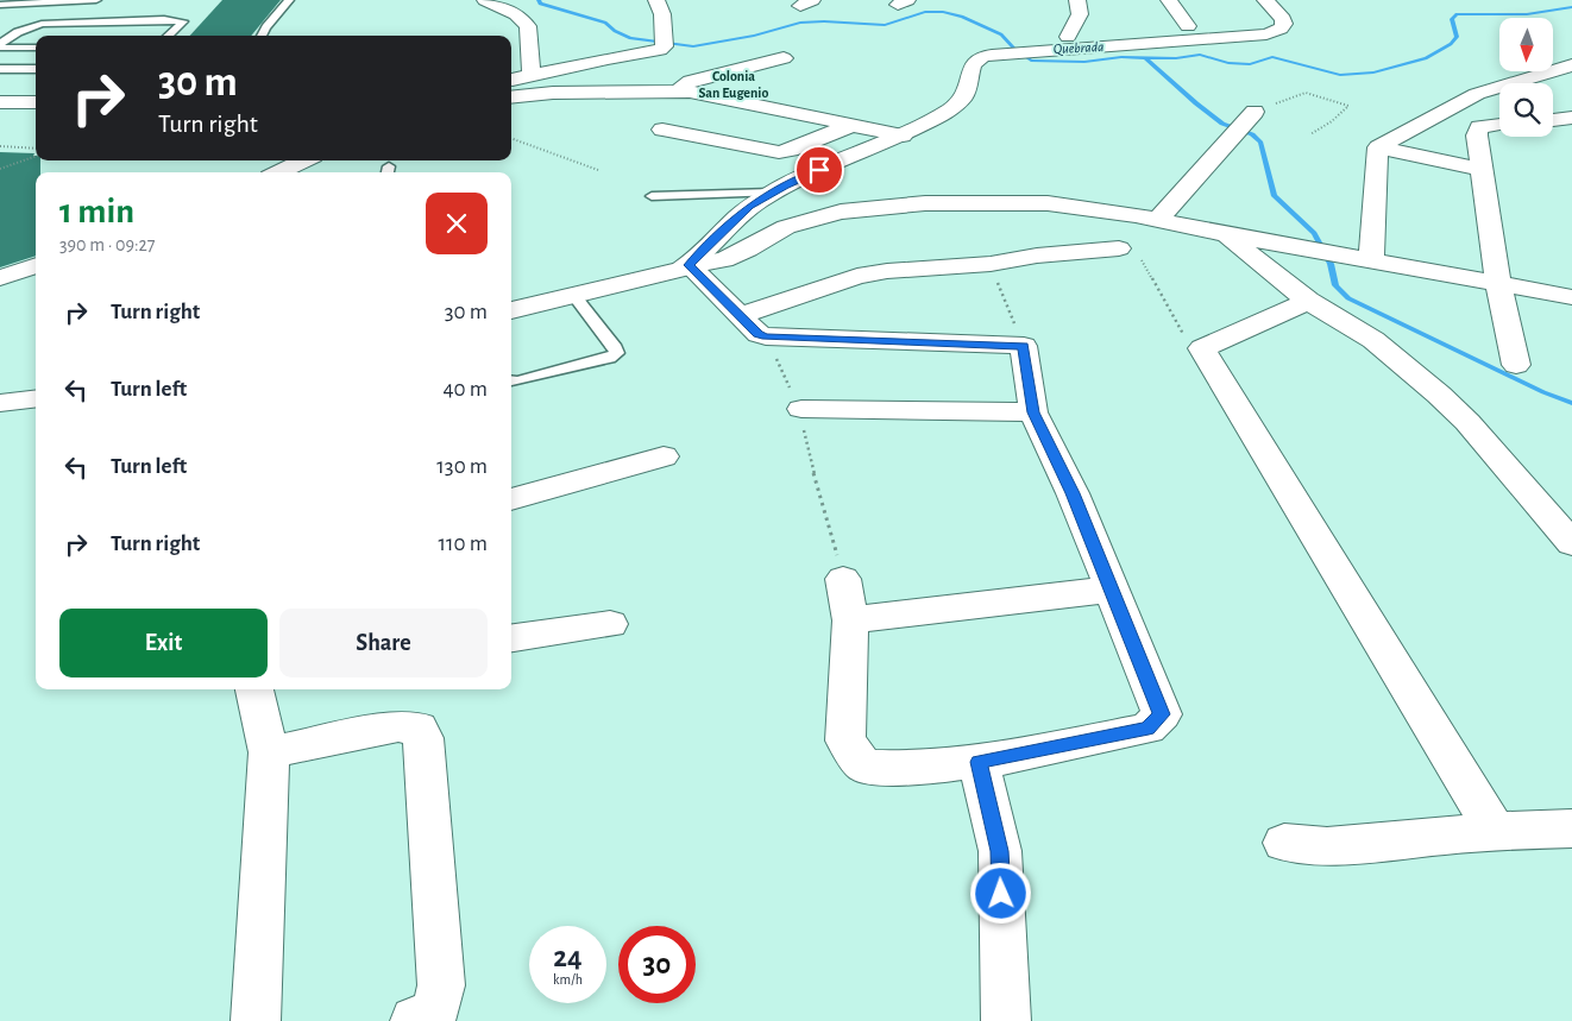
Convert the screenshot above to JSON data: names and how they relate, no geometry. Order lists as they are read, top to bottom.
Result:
{
  "districts": ["Colonia San Eugenio"],
  "water": ["Quebrada"],
  "north": "bottom",
  "page": {
    "turn": ["30 m", "Turn right"],
    "heading": ["1 min", "390 m · 09:27"],
    "list": [
      {
        "name": "Turn right",
        "value": "30 m"
      },
      {
        "name": "Turn left",
        "value": "40 m"
      },
      {
        "name": "Turn left",
        "value": "130 m"
      },
      {
        "name": "Turn right",
        "value": "110 m"
      }
    ],
    "buttons": ["Exit", "Share"],
    "speed": "24 km/h",
    "limit": "30"
  }
}
